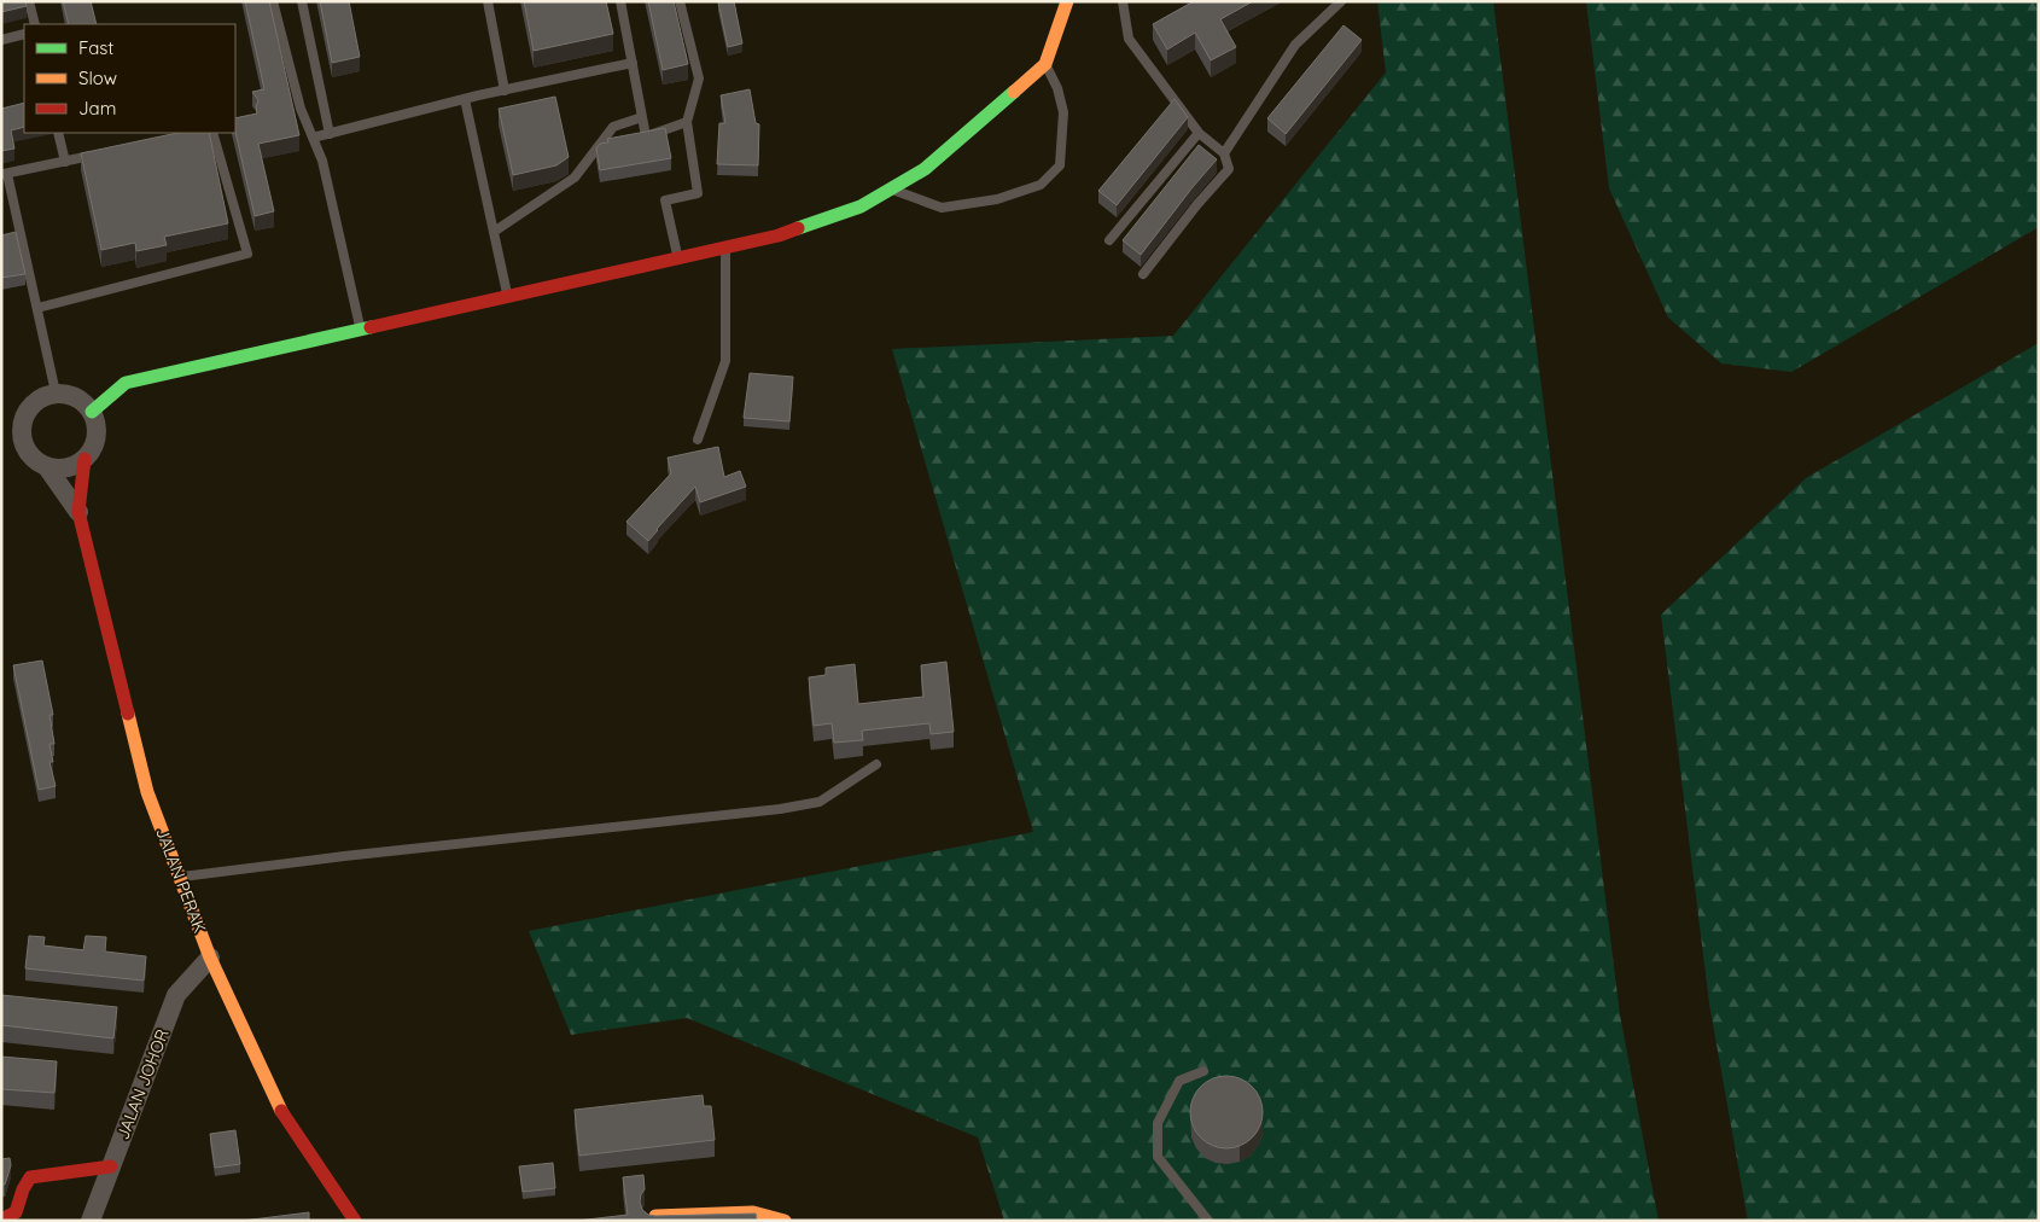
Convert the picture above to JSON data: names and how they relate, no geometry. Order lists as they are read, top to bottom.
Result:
{
  "streets": {
    "street": ["JALAN PERAK", "JALAN JOHOR"]
  },
  "crossings": [
    ["JALAN PERAK", "JALAN JOHOR"]
  ],
  "legend": ["Fast", "Slow", "Jam"]
}
